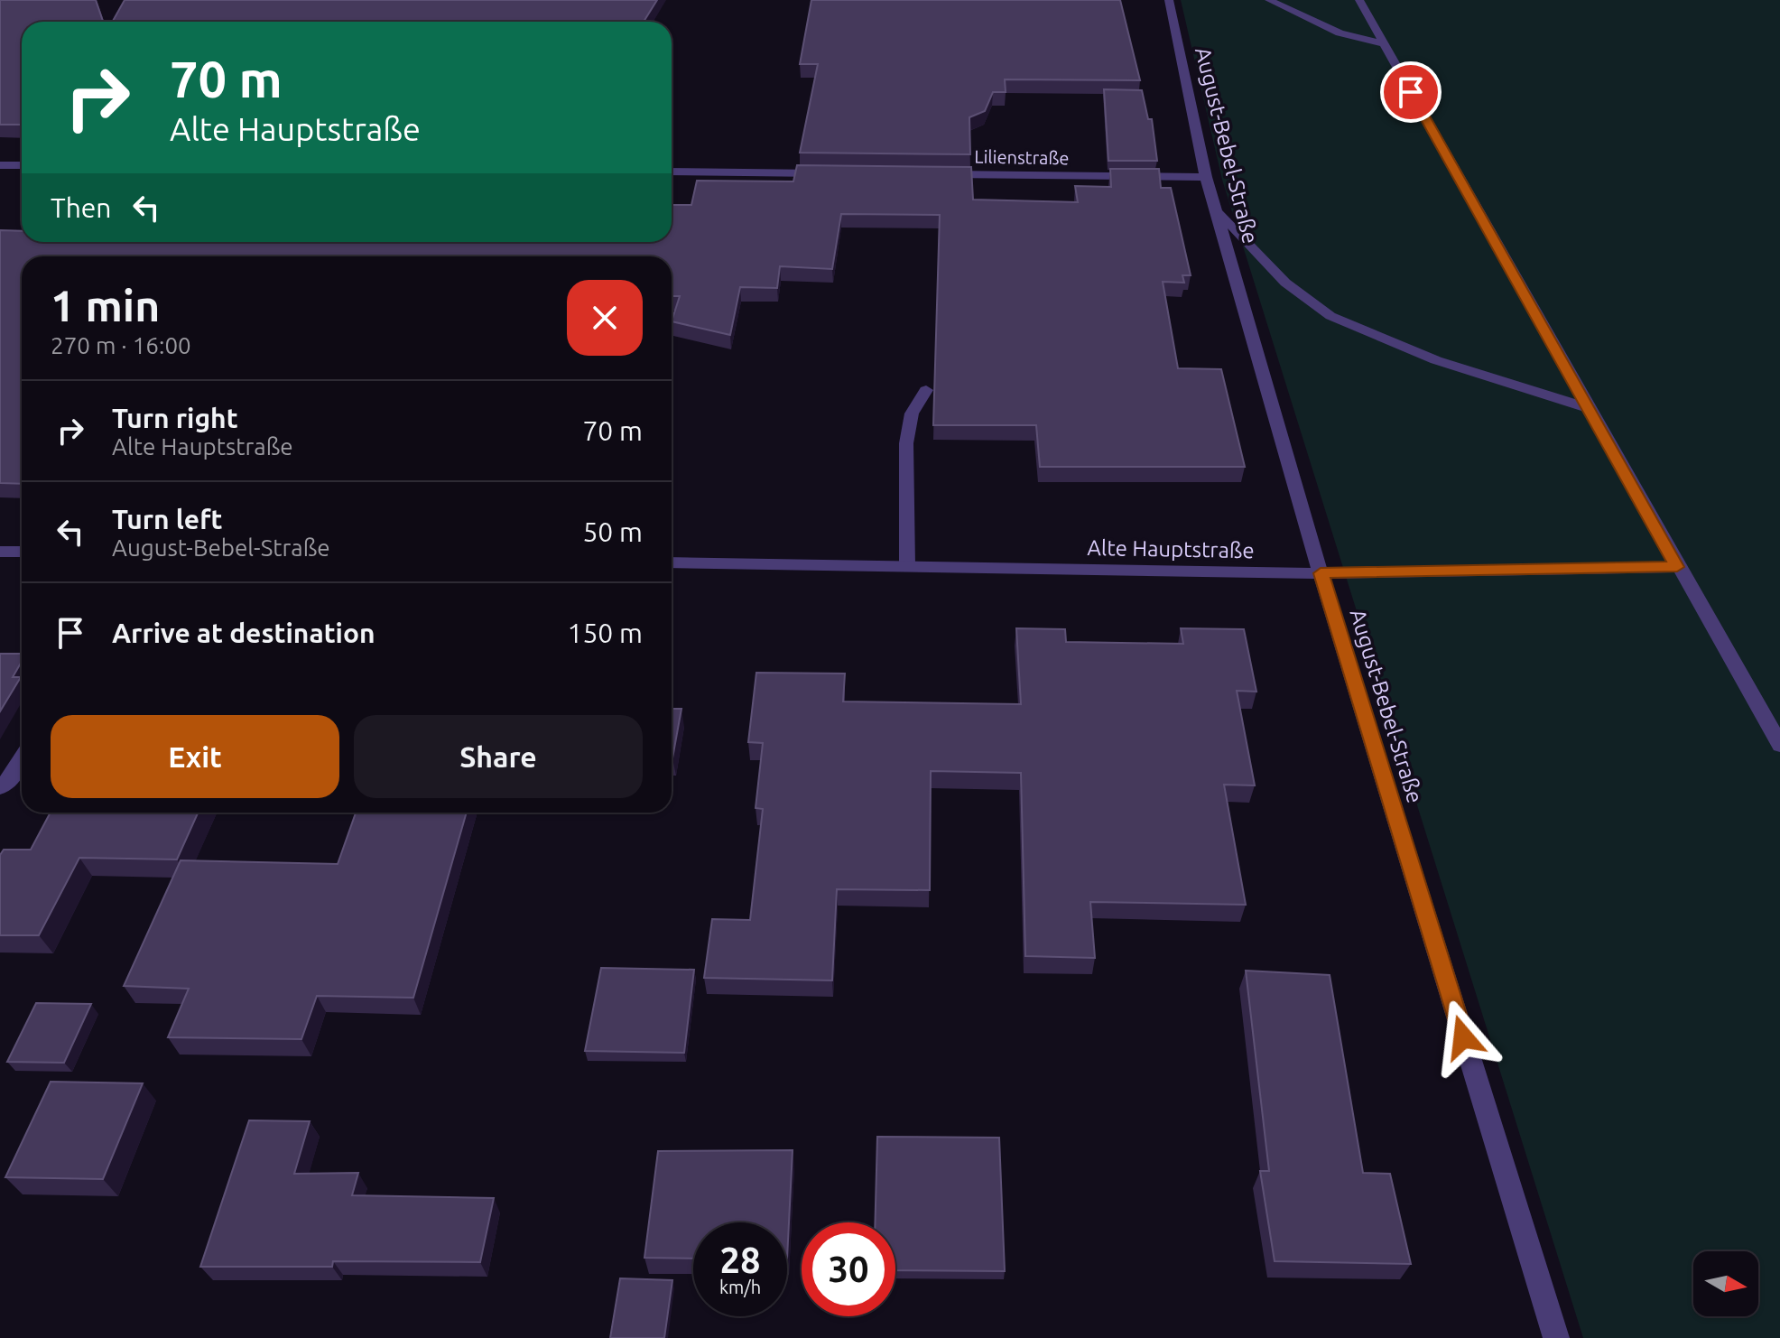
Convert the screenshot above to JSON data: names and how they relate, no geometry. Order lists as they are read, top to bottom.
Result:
{
  "streets": {
    "street": ["August-Bebel-Straße", "Lilienstraße", "Alte Hauptstraße"]
  },
  "crossings": [
    ["August-Bebel-Straße", "Lilienstraße"],
    ["August-Bebel-Straße", "Alte Hauptstraße"]
  ],
  "north": "right",
  "page": {
    "turn": ["70 m", "Alte Hauptstraße"],
    "then": "Then",
    "heading": ["1 min", "270 m · 16:00"],
    "list": [
      {
        "name": "Turn right",
        "note": "Alte Hauptstraße",
        "value": "70 m"
      },
      {
        "name": "Turn left",
        "note": "August-Bebel-Straße",
        "value": "50 m"
      },
      {
        "name": "Arrive at destination",
        "value": "150 m"
      }
    ],
    "buttons": ["Exit", "Share"],
    "speed": "28 km/h",
    "limit": "30"
  }
}
